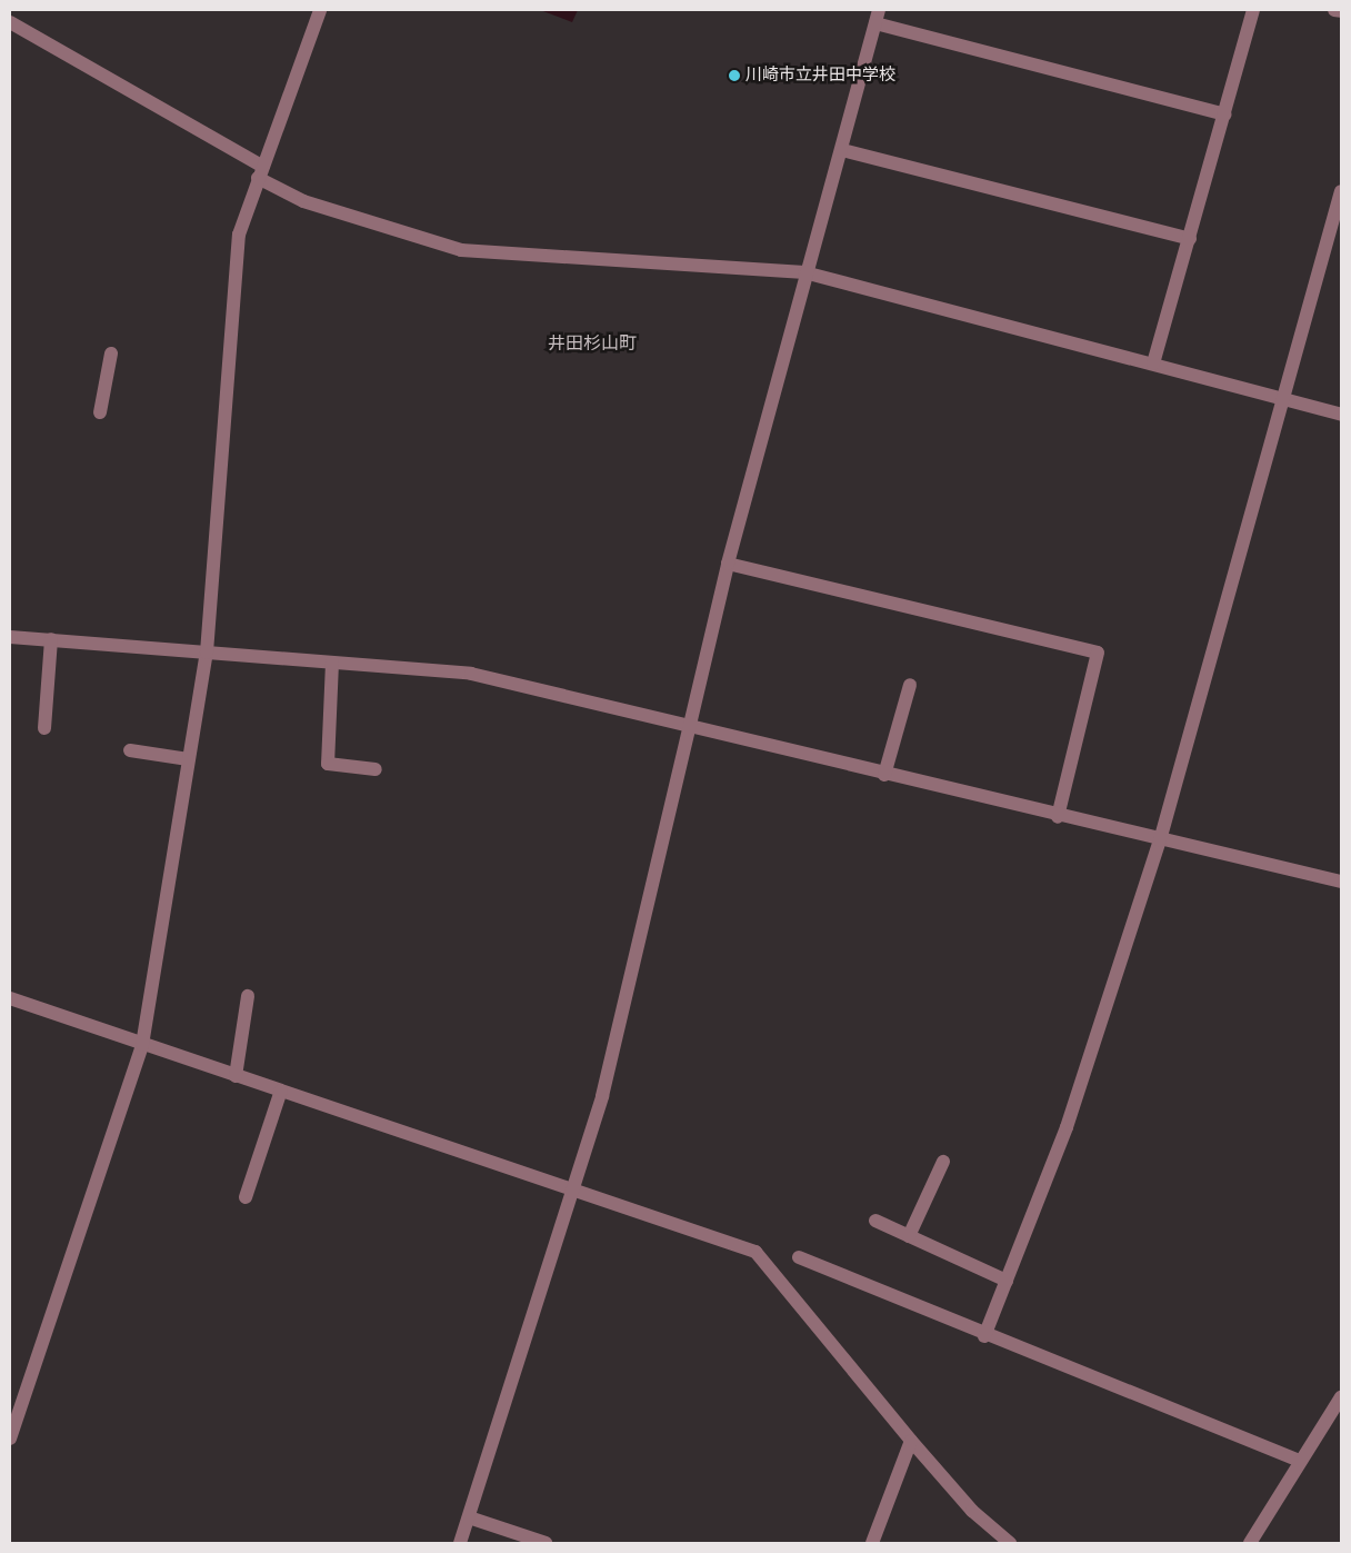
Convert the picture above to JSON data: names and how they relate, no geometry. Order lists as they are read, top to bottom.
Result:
{
  "districts": ["井田杉山町"],
  "places": ["川崎市立井田中学校"]
}
